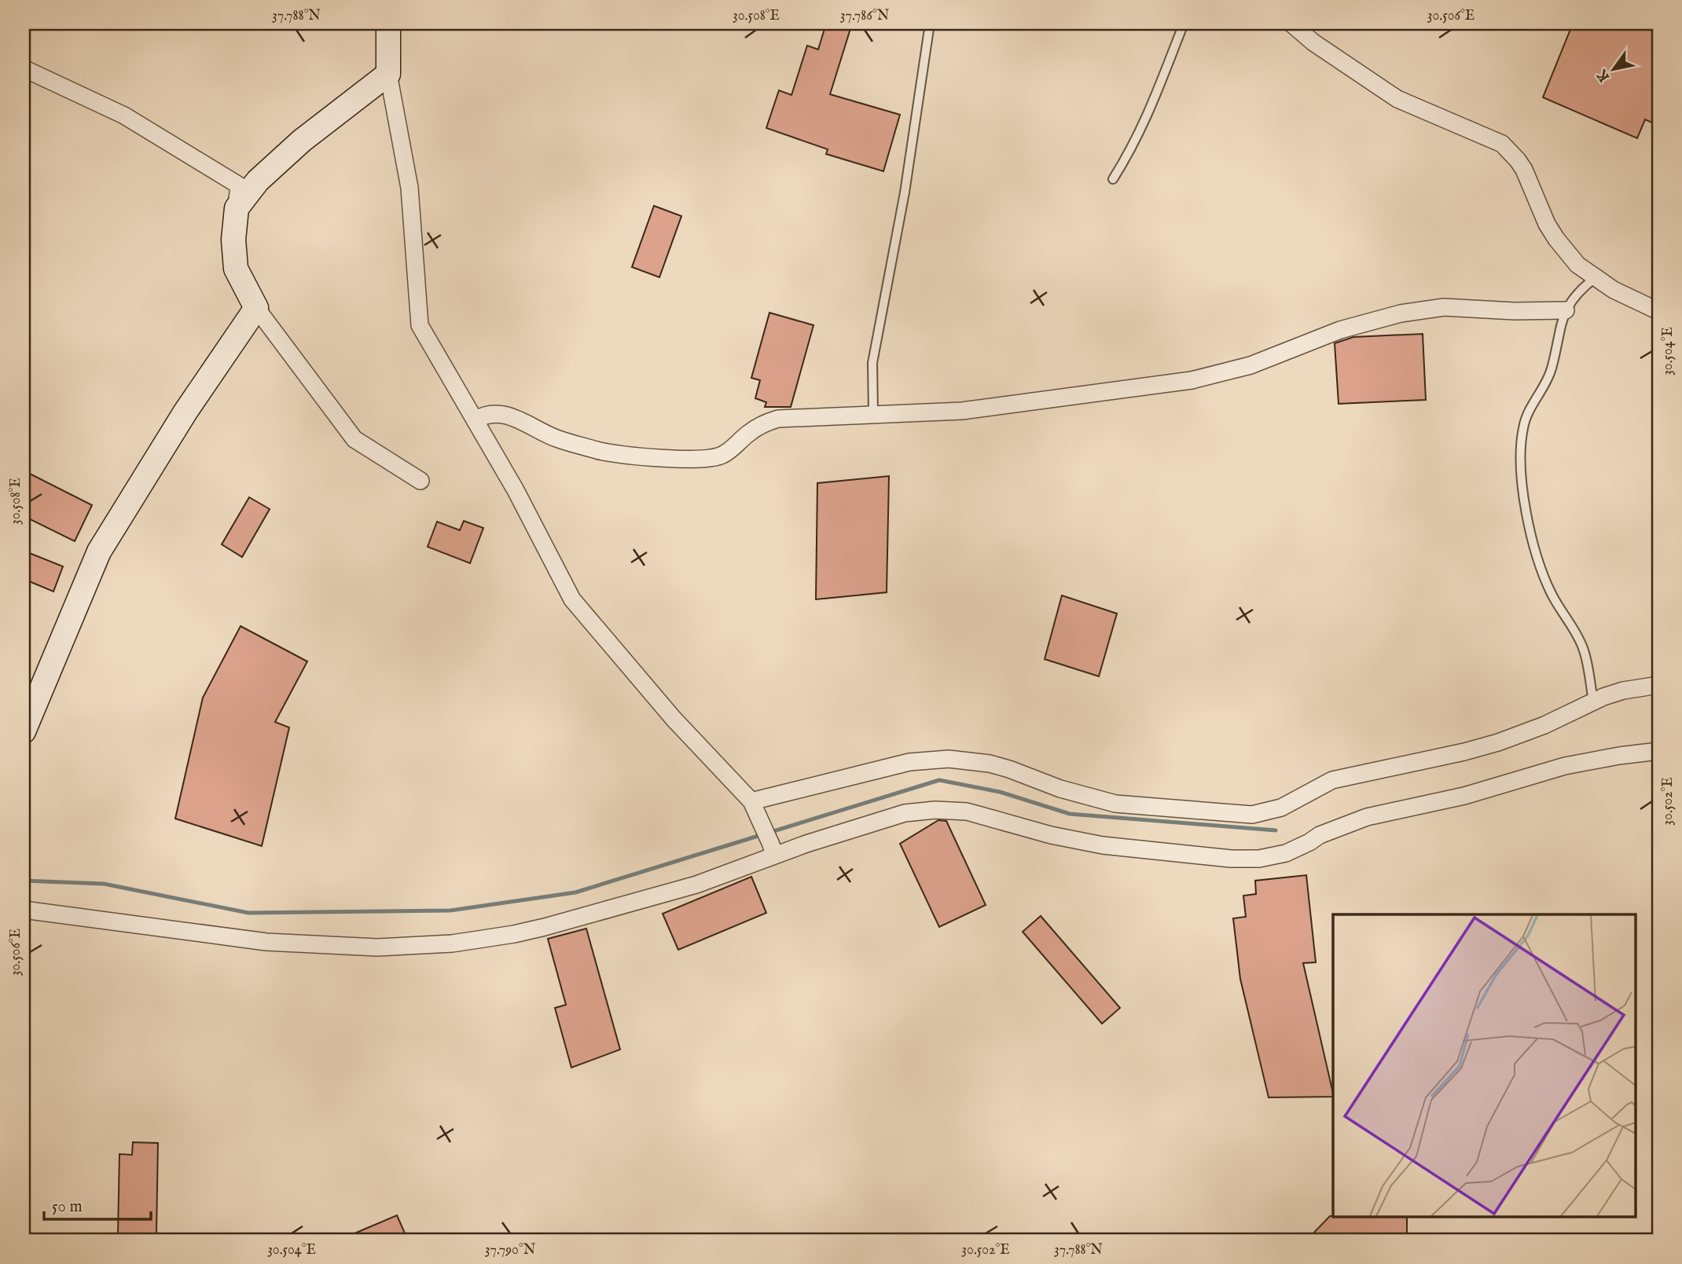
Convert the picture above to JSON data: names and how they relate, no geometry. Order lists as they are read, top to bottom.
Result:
{
  "scale_bar": "50 m",
  "north": "bottom left",
  "coordinates": [
    "37.788°N",
    "30.508°E",
    "37.786°N",
    "30.506°E",
    "30.504°E",
    "30.502°E",
    "37.790°N"
  ]
}
